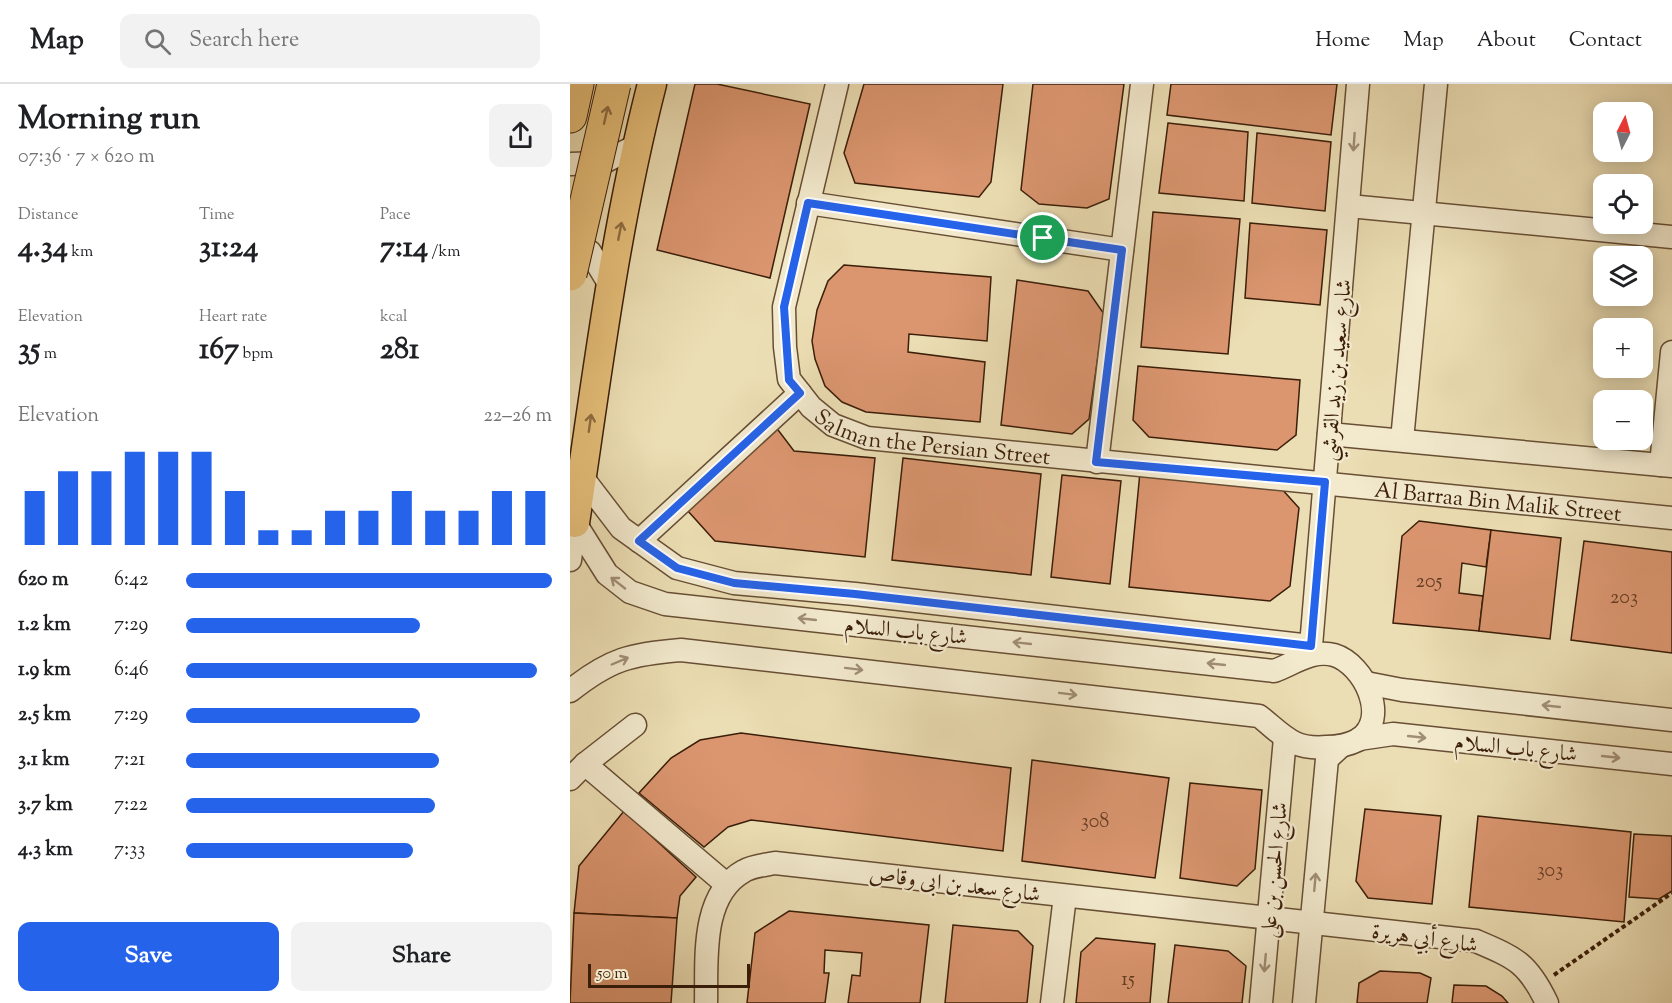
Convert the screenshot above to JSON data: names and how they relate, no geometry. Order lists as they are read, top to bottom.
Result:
{
  "streets": {
    "street": [
      "شارع سعيد بن زيد القرشي",
      "Salman the Persian Street",
      "Al Barraa Bin Malik Street",
      "شارع باب السلام",
      "شارع الحسن بن على",
      "شارع سعد بن ابى وقاص",
      "شارع أبي هريرة"
    ]
  },
  "crossings": [
    ["شارع سعيد بن زيد القرشي", "Salman the Persian Street"],
    ["شارع سعيد بن زيد القرشي", "Al Barraa Bin Malik Street"],
    ["شارع سعيد بن زيد القرشي", "شارع باب السلام"],
    ["Salman the Persian Street", "Al Barraa Bin Malik Street"],
    ["شارع باب السلام", "شارع الحسن بن على"],
    ["شارع الحسن بن على", "شارع سعد بن ابى وقاص"],
    ["شارع الحسن بن على", "شارع أبي هريرة"],
    ["شارع سعد بن ابى وقاص", "شارع أبي هريرة"]
  ],
  "house_numbers": [
    "205",
    "203",
    "308",
    "303",
    "15"
  ],
  "scale_bar": "50 m",
  "north": "top",
  "page": {
    "header": "Map",
    "search": "Search here",
    "nav": [
      "Home",
      "Map",
      "About",
      "Contact"
    ],
    "heading": ["Morning run", "07:36 · 7 × 620 m"],
    "map_buttons": ["+", "−"],
    "stats": [
      ["Distance", "4.34 km"],
      ["Time", "31:24"],
      ["Pace", "7:14 /km"],
      ["Elevation", "35 m"],
      ["Heart rate", "167 bpm"],
      ["kcal", "281"]
    ],
    "chart": ["Elevation", "22–26 m"],
    "list": [
      {
        "name": "620 m",
        "note": "6:42"
      },
      {
        "name": "1.2 km",
        "note": "7:29"
      },
      {
        "name": "1.9 km",
        "note": "6:46"
      },
      {
        "name": "2.5 km",
        "note": "7:29"
      },
      {
        "name": "3.1 km",
        "note": "7:21"
      },
      {
        "name": "3.7 km",
        "note": "7:22"
      },
      {
        "name": "4.3 km",
        "note": "7:33"
      }
    ],
    "buttons": ["Save", "Share"],
    "scale": "50 m"
  }
}
